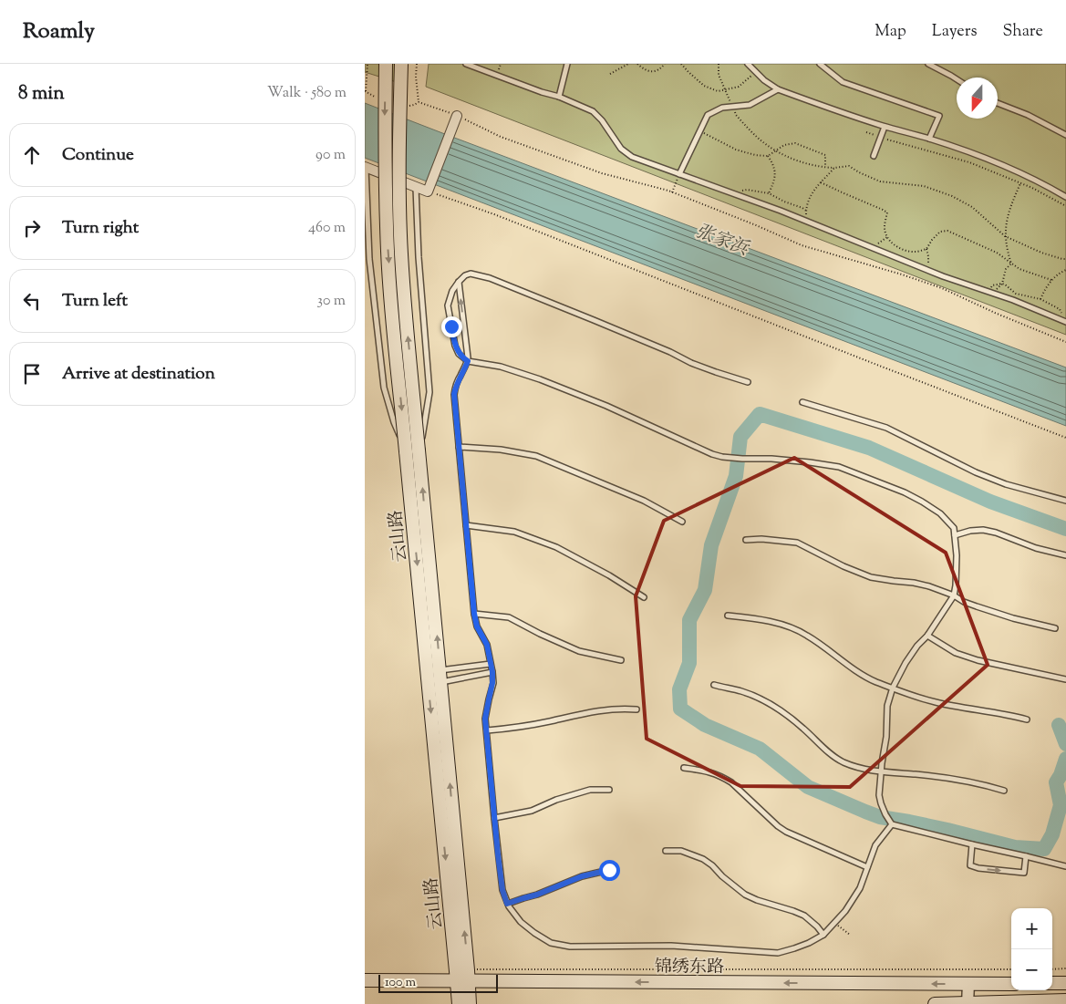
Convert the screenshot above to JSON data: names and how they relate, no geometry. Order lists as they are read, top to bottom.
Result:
{
  "streets": {
    "main road": ["云山路", "锦绣东路"]
  },
  "crossings": [
    ["云山路", "锦绣东路"]
  ],
  "one_way": ["锦绣东路"],
  "water": ["张家浜"],
  "scale_bar": "100 m",
  "north": "bottom",
  "page": {
    "header": "Roamly",
    "nav": ["Map", "Layers", "Share"],
    "heading": ["8 min", "Walk · 580 m"],
    "list": [
      ["Continue", "90 m"],
      ["Turn right", "460 m"],
      ["Turn left", "30 m"],
      "Arrive at destination"
    ],
    "map_buttons": ["+", "−"],
    "scale": "100 m"
  }
}
